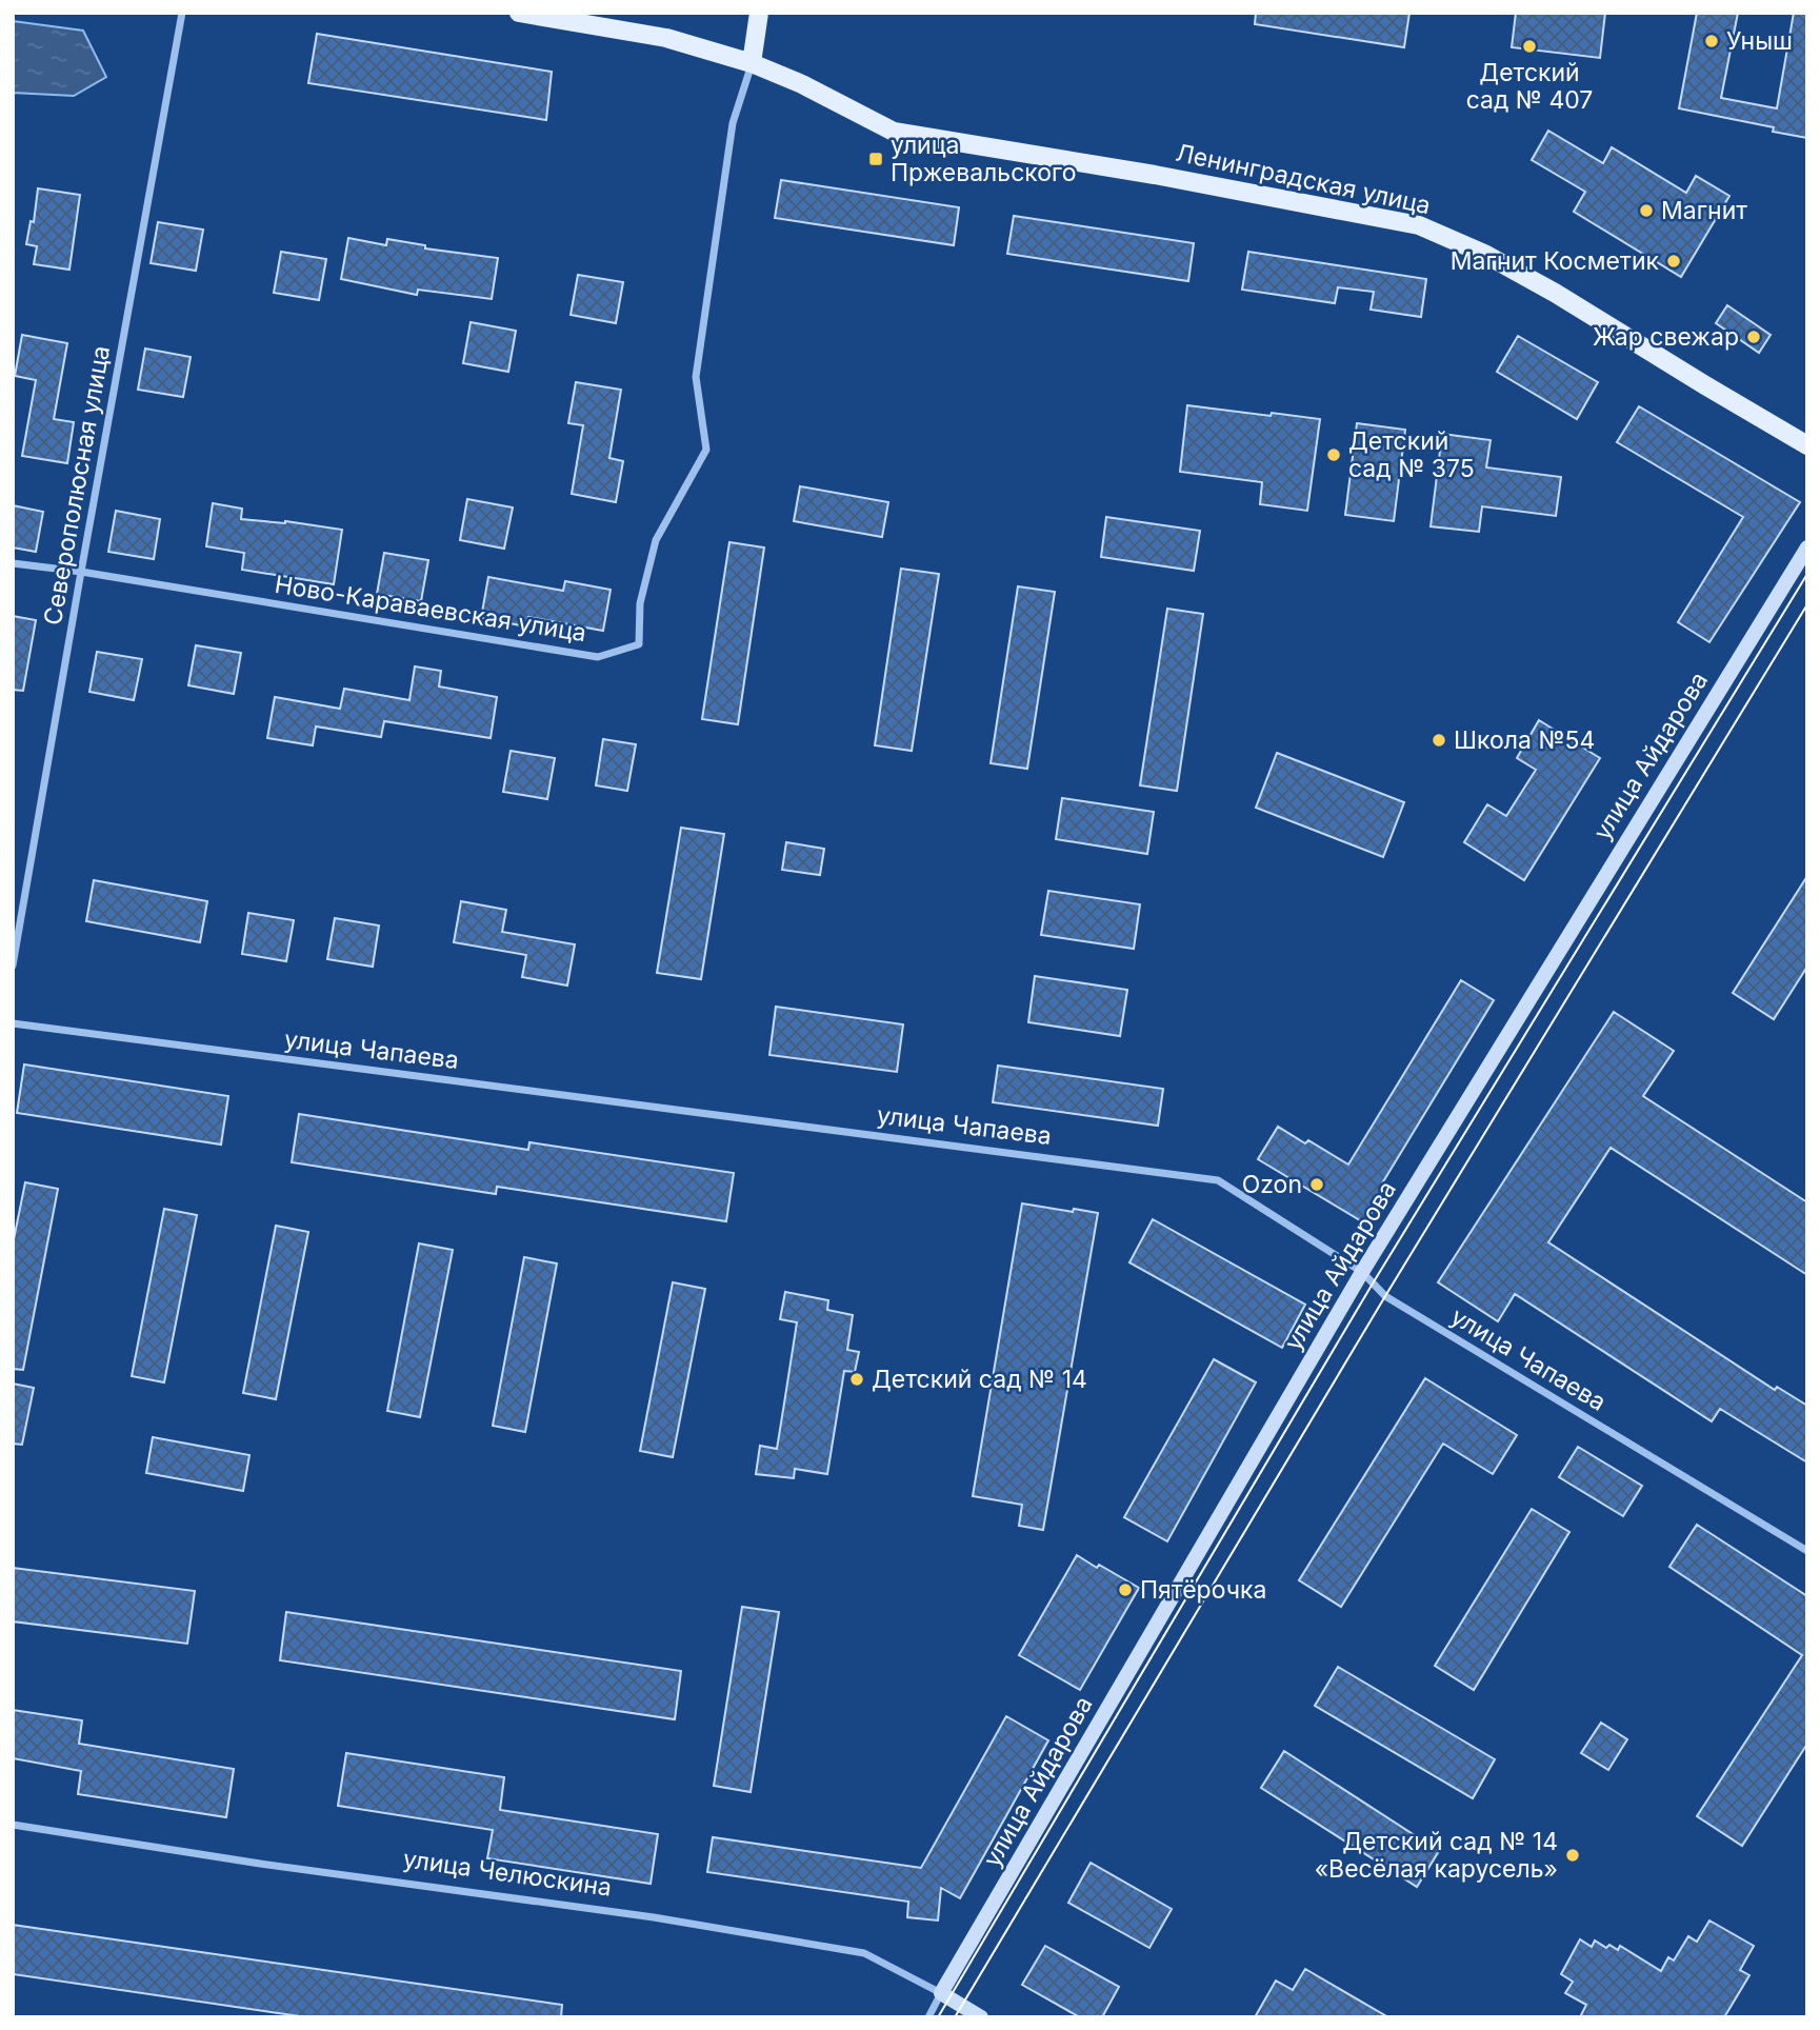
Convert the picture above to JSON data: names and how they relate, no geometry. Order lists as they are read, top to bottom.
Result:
{
  "streets": {
    "main road": ["Ленинградская улица"],
    "street": [
      "Северополюсная улица",
      "Ново-Караваевская улица",
      "улица Айдарова",
      "улица Чапаева",
      "улица Челюскина"
    ]
  },
  "crossings": [
    ["Ленинградская улица", "Ново-Караваевская улица"],
    ["Северополюсная улица", "Ново-Караваевская улица"],
    ["улица Айдарова", "улица Чапаева"],
    ["улица Айдарова", "улица Челюскина"]
  ],
  "places": {
    "other": [
      "Уныш",
      "Детский сад № 407",
      "Магнит",
      "Магнит Косметик",
      "Жар свежар",
      "Детский сад № 375",
      "Школа №54",
      "Ozon",
      "Детский сад № 14",
      "Пятёрочка",
      "Детский сад № 14 «Весёлая карусель»"
    ],
    "transit": ["улица Пржевальского"]
  }
}
